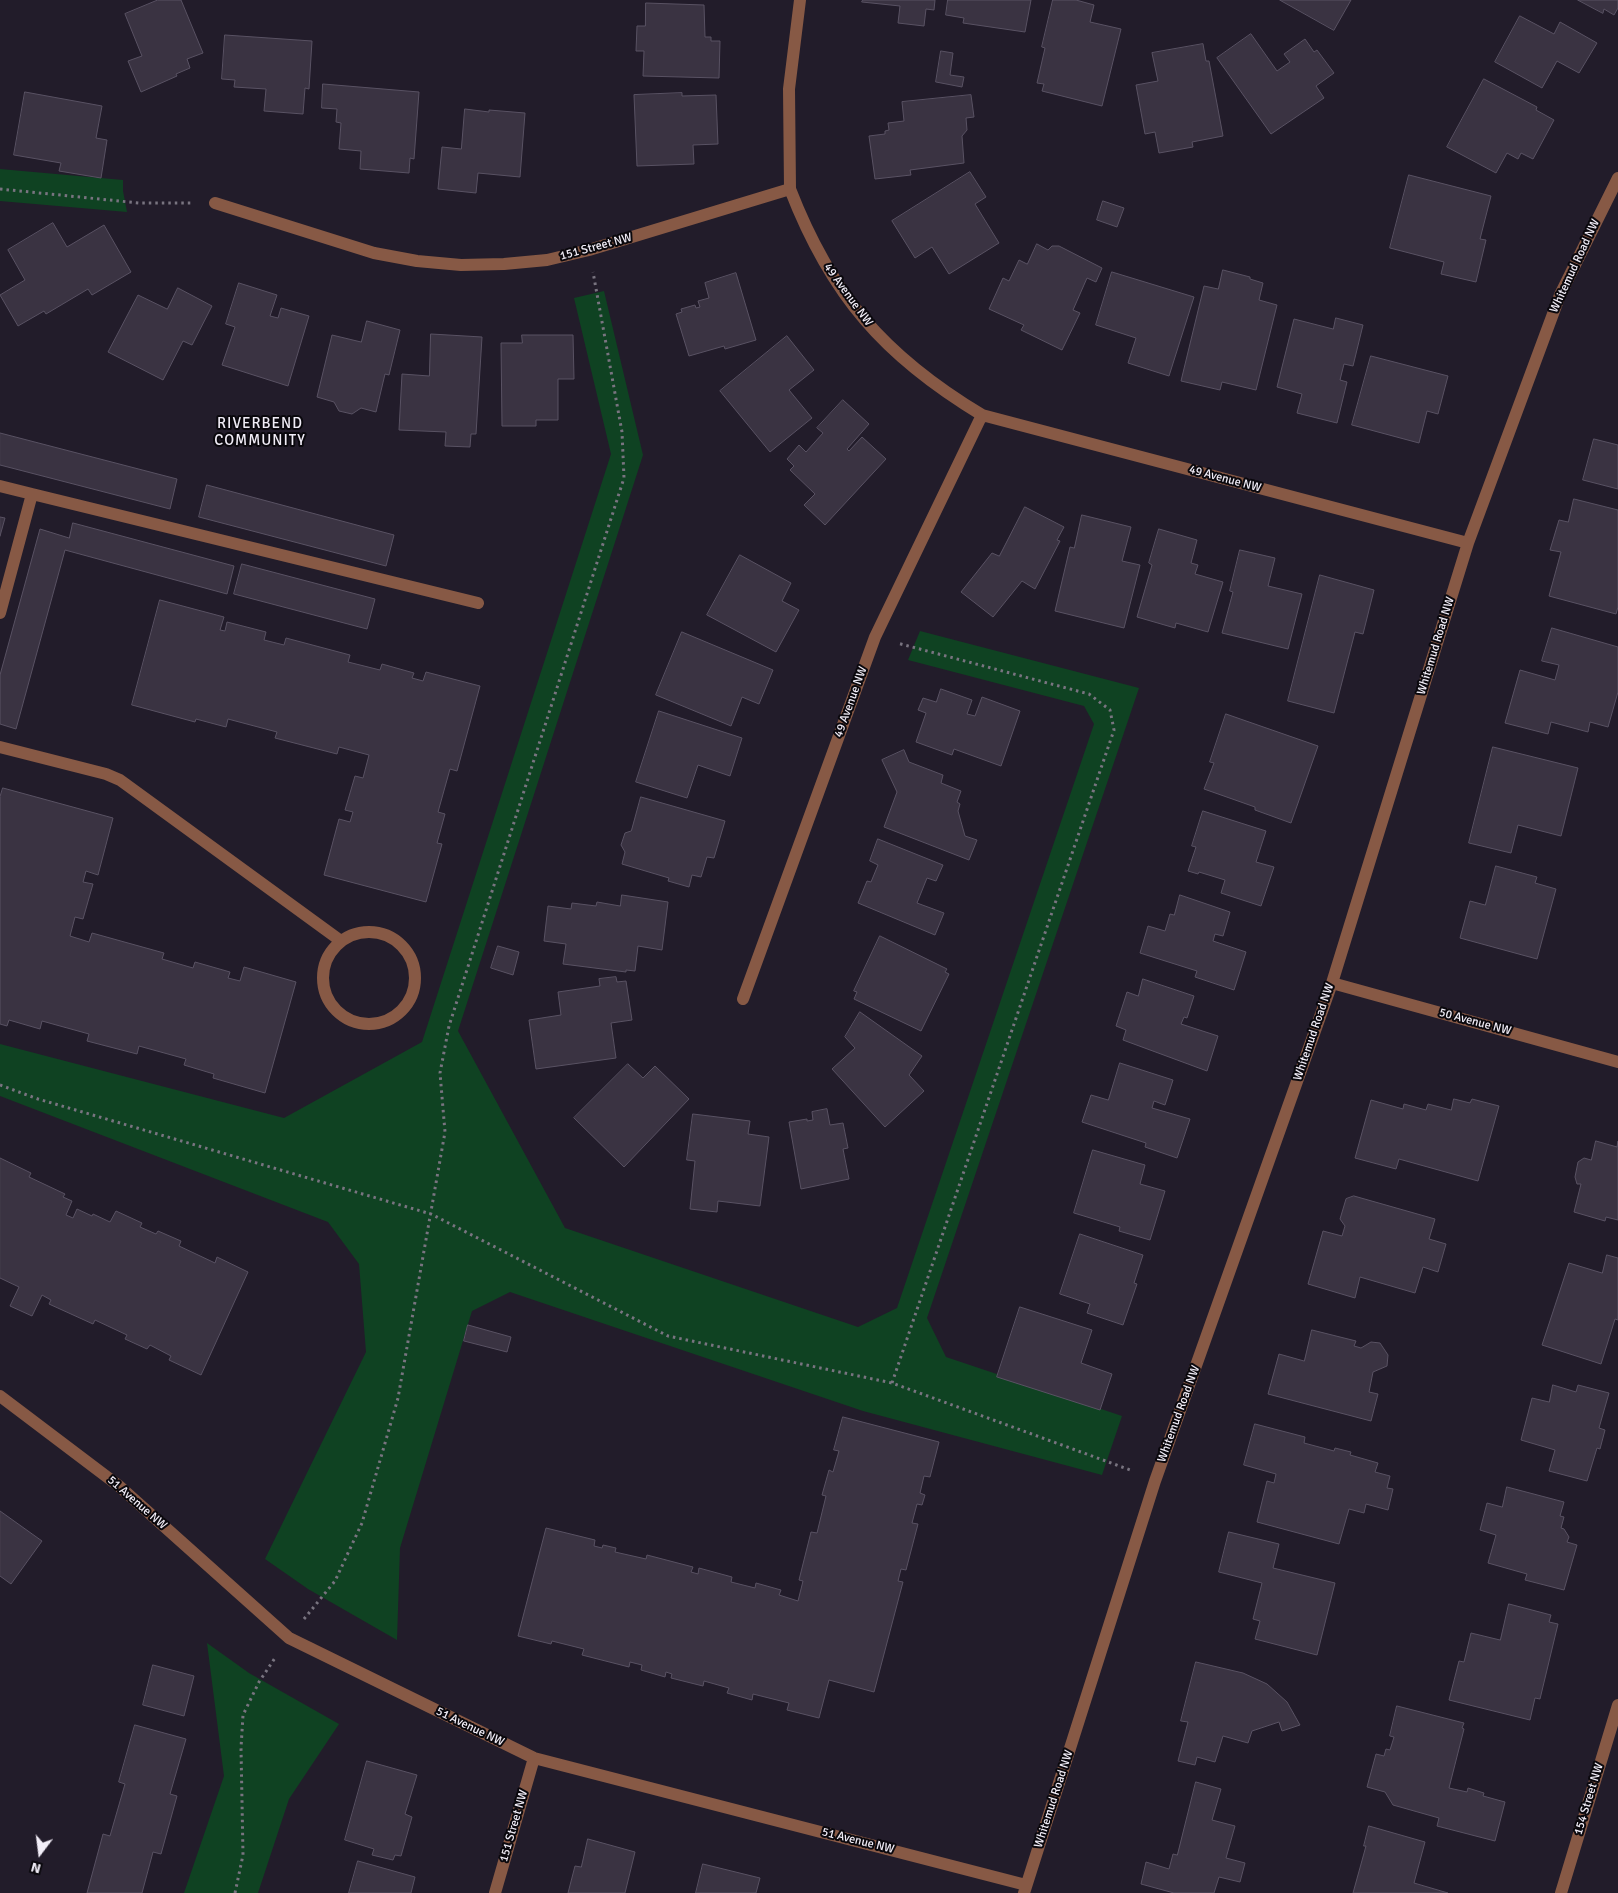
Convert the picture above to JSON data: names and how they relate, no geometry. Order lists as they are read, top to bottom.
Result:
{
  "streets": {
    "street": [
      "151 Street NW",
      "Whitemud Road NW",
      "49 Avenue NW",
      "50 Avenue NW",
      "51 Avenue NW",
      "154 Street NW"
    ]
  },
  "crossings": [
    ["151 Street NW", "49 Avenue NW"],
    ["151 Street NW", "51 Avenue NW"],
    ["Whitemud Road NW", "49 Avenue NW"],
    ["Whitemud Road NW", "50 Avenue NW"],
    ["Whitemud Road NW", "51 Avenue NW"]
  ],
  "districts": ["RIVERBEND COMMUNITY"],
  "north": "bottom"
}
